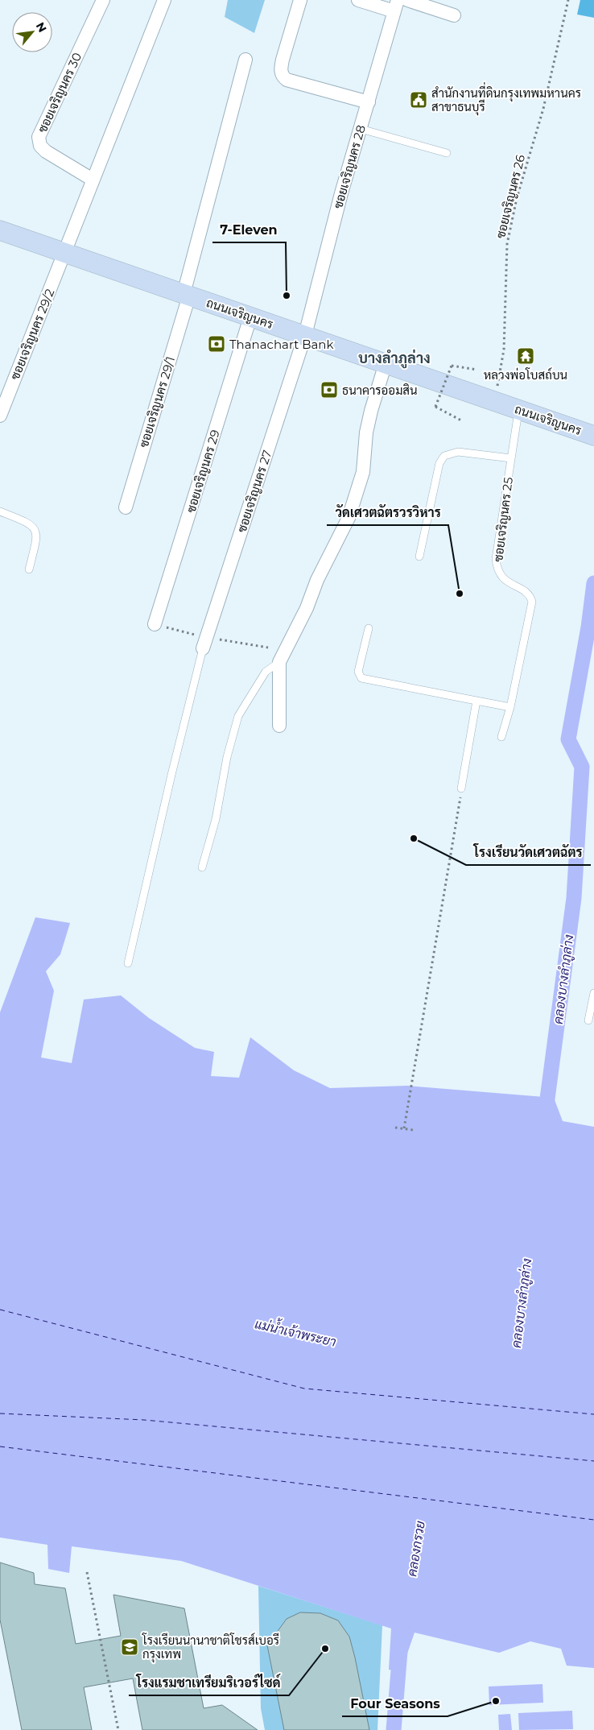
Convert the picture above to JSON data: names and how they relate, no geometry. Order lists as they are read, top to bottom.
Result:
{
  "streets": {
    "main road": ["ถนนเจริญนคร"],
    "street": [
      "ซอยเจริญนคร 30",
      "ซอยเจริญนคร 28",
      "ซอยเจริญนคร 29/2",
      "ซอยเจริญนคร 29/1",
      "ซอยเจริญนคร 29",
      "ซอยเจริญนคร 27"
    ],
    "lane": ["ซอยเจริญนคร 25"],
    "path": ["ซอยเจริญนคร 26"]
  },
  "crossings": [
    ["ซอยเจริญนคร 28", "ถนนเจริญนคร"],
    ["ซอยเจริญนคร 28", "ซอยเจริญนคร 27"],
    ["ซอยเจริญนคร 26", "ถนนเจริญนคร"],
    ["ถนนเจริญนคร", "ซอยเจริญนคร 29/2"],
    ["ถนนเจริญนคร", "ซอยเจริญนคร 29/1"],
    ["ถนนเจริญนคร", "ซอยเจริญนคร 29"],
    ["ถนนเจริญนคร", "ซอยเจริญนคร 27"],
    ["ถนนเจริญนคร", "ซอยเจริญนคร 25"]
  ],
  "districts": ["บางลำภูล่าง"],
  "water": ["คลองบางลำภูล่าง", "แม่น้ำเจ้าพระยา", "คลองกรวย"],
  "places": {
    "public building": ["สํานักงานที่ดินกรุงเทพมหานคร สาขาธนบุรี"],
    "other": [
      "7-Eleven",
      "วัดเศวตฉัตรวรวิหาร",
      "โรงเรียนวัดเศวตฉัตร",
      "โรงแรมชาเทรียมริเวอร์ไซด์",
      "Four Seasons"
    ],
    "bank": ["Thanachart Bank", "ธนาคารออมสิน"],
    "temple": ["หลวงพ่อโบสถ์บน"],
    "school or university": ["โรงเรียนนานาชาติโชรส์เบอรี กรุงเทพ"]
  },
  "north": "top right"
}
